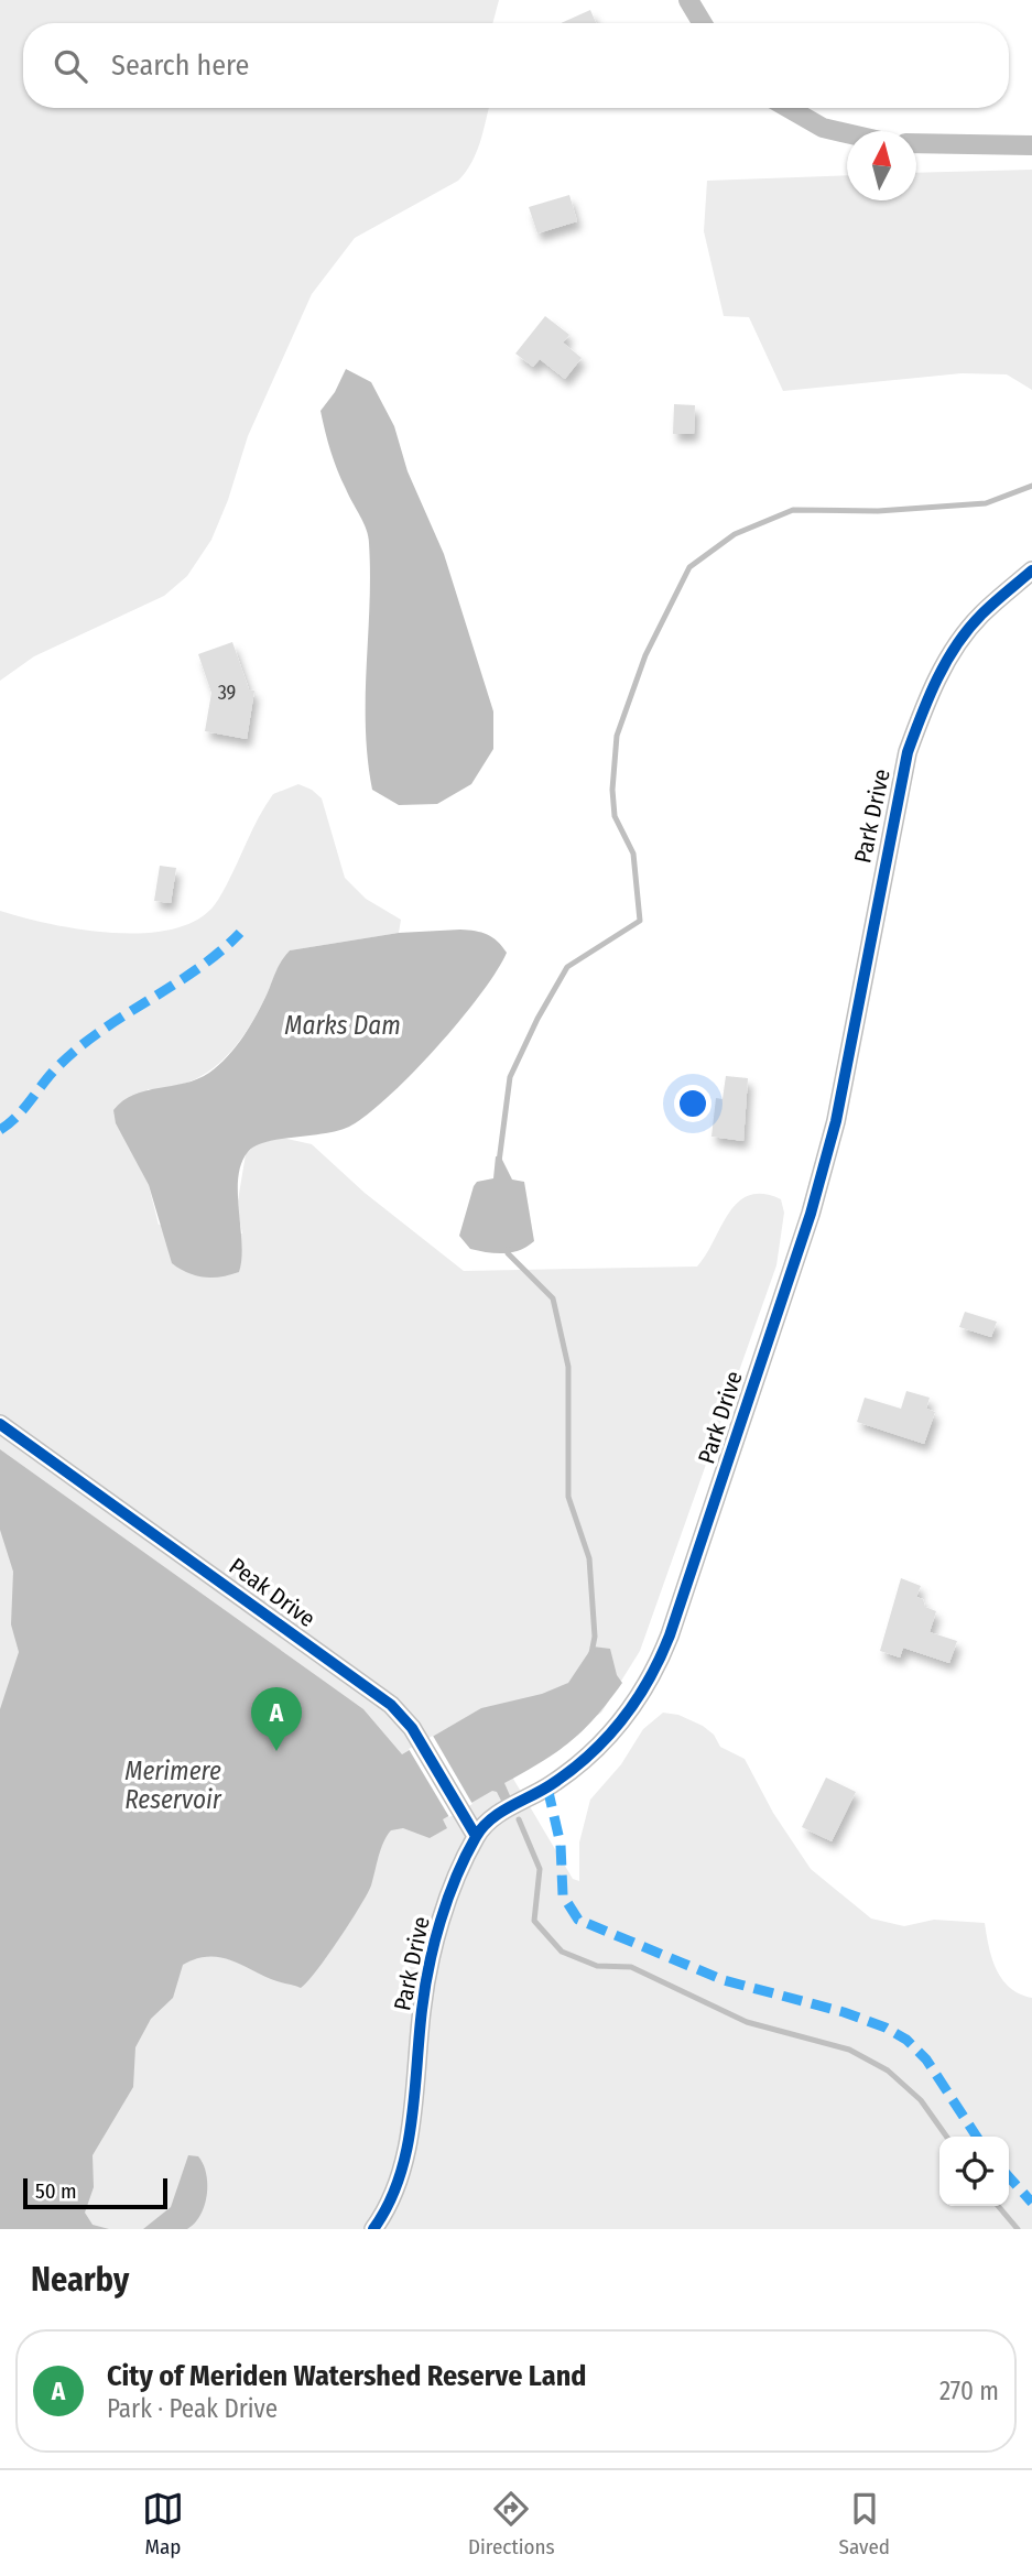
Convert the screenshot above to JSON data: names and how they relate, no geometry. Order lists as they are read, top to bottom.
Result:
{
  "streets": {
    "street": ["Park Drive", "Peak Drive"]
  },
  "crossings": [
    ["Park Drive", "Peak Drive"]
  ],
  "water": ["Marks Dam", "Merimere Reservoir"],
  "house_numbers": ["39"],
  "scale_bar": "50 m",
  "north": "top",
  "page": {
    "search": "Search here",
    "pins": "A",
    "scale": "50 m",
    "heading": "Nearby",
    "list": [
      {
        "mark": "A",
        "name": "City of Meriden Watershed Reserve Land",
        "note": "Park · Peak Drive",
        "value": "270 m"
      }
    ],
    "nav": ["Map", "Directions", "Saved"]
  }
}
